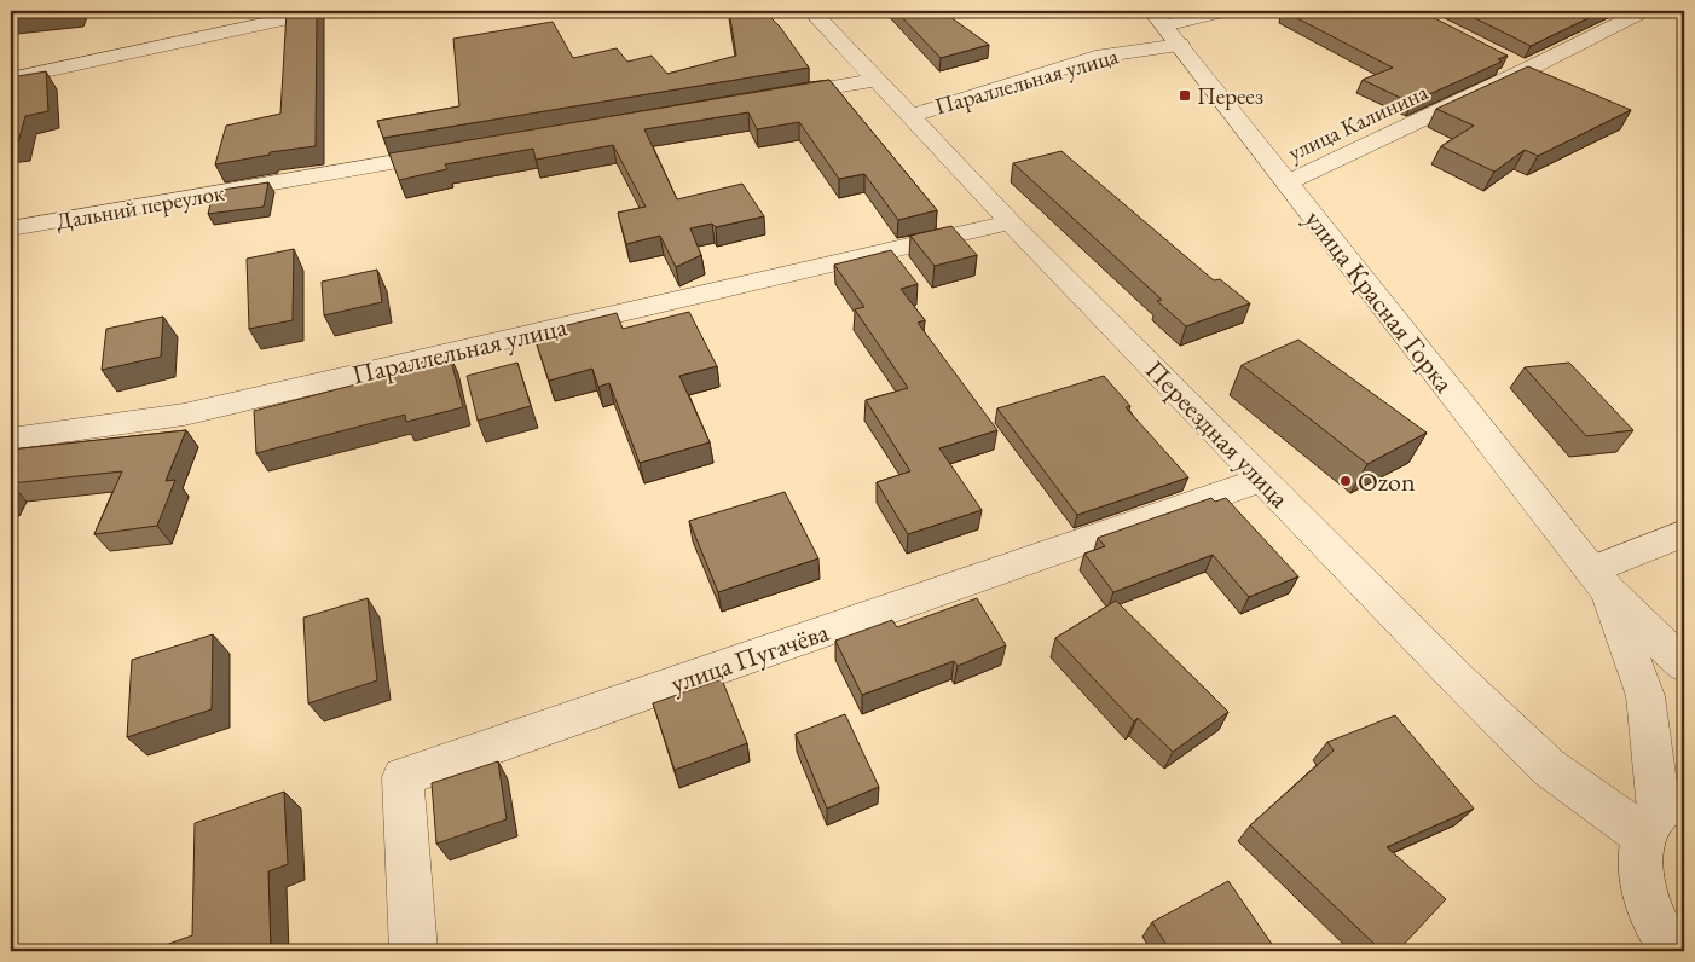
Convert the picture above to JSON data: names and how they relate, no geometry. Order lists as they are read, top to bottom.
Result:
{
  "streets": {
    "street": [
      "Параллельная улица",
      "улица Калинина",
      "Дальний переулок",
      "улица Красная Горка",
      "Переездная улица",
      "улица Пугачёва"
    ]
  },
  "crossings": [
    ["Параллельная улица", "улица Красная Горка"],
    ["Параллельная улица", "Переездная улица"],
    ["улица Калинина", "улица Красная Горка"],
    ["Переездная улица", "улица Пугачёва"]
  ],
  "places": {
    "transit": ["Переез"],
    "other": ["Ozon"]
  }
}
